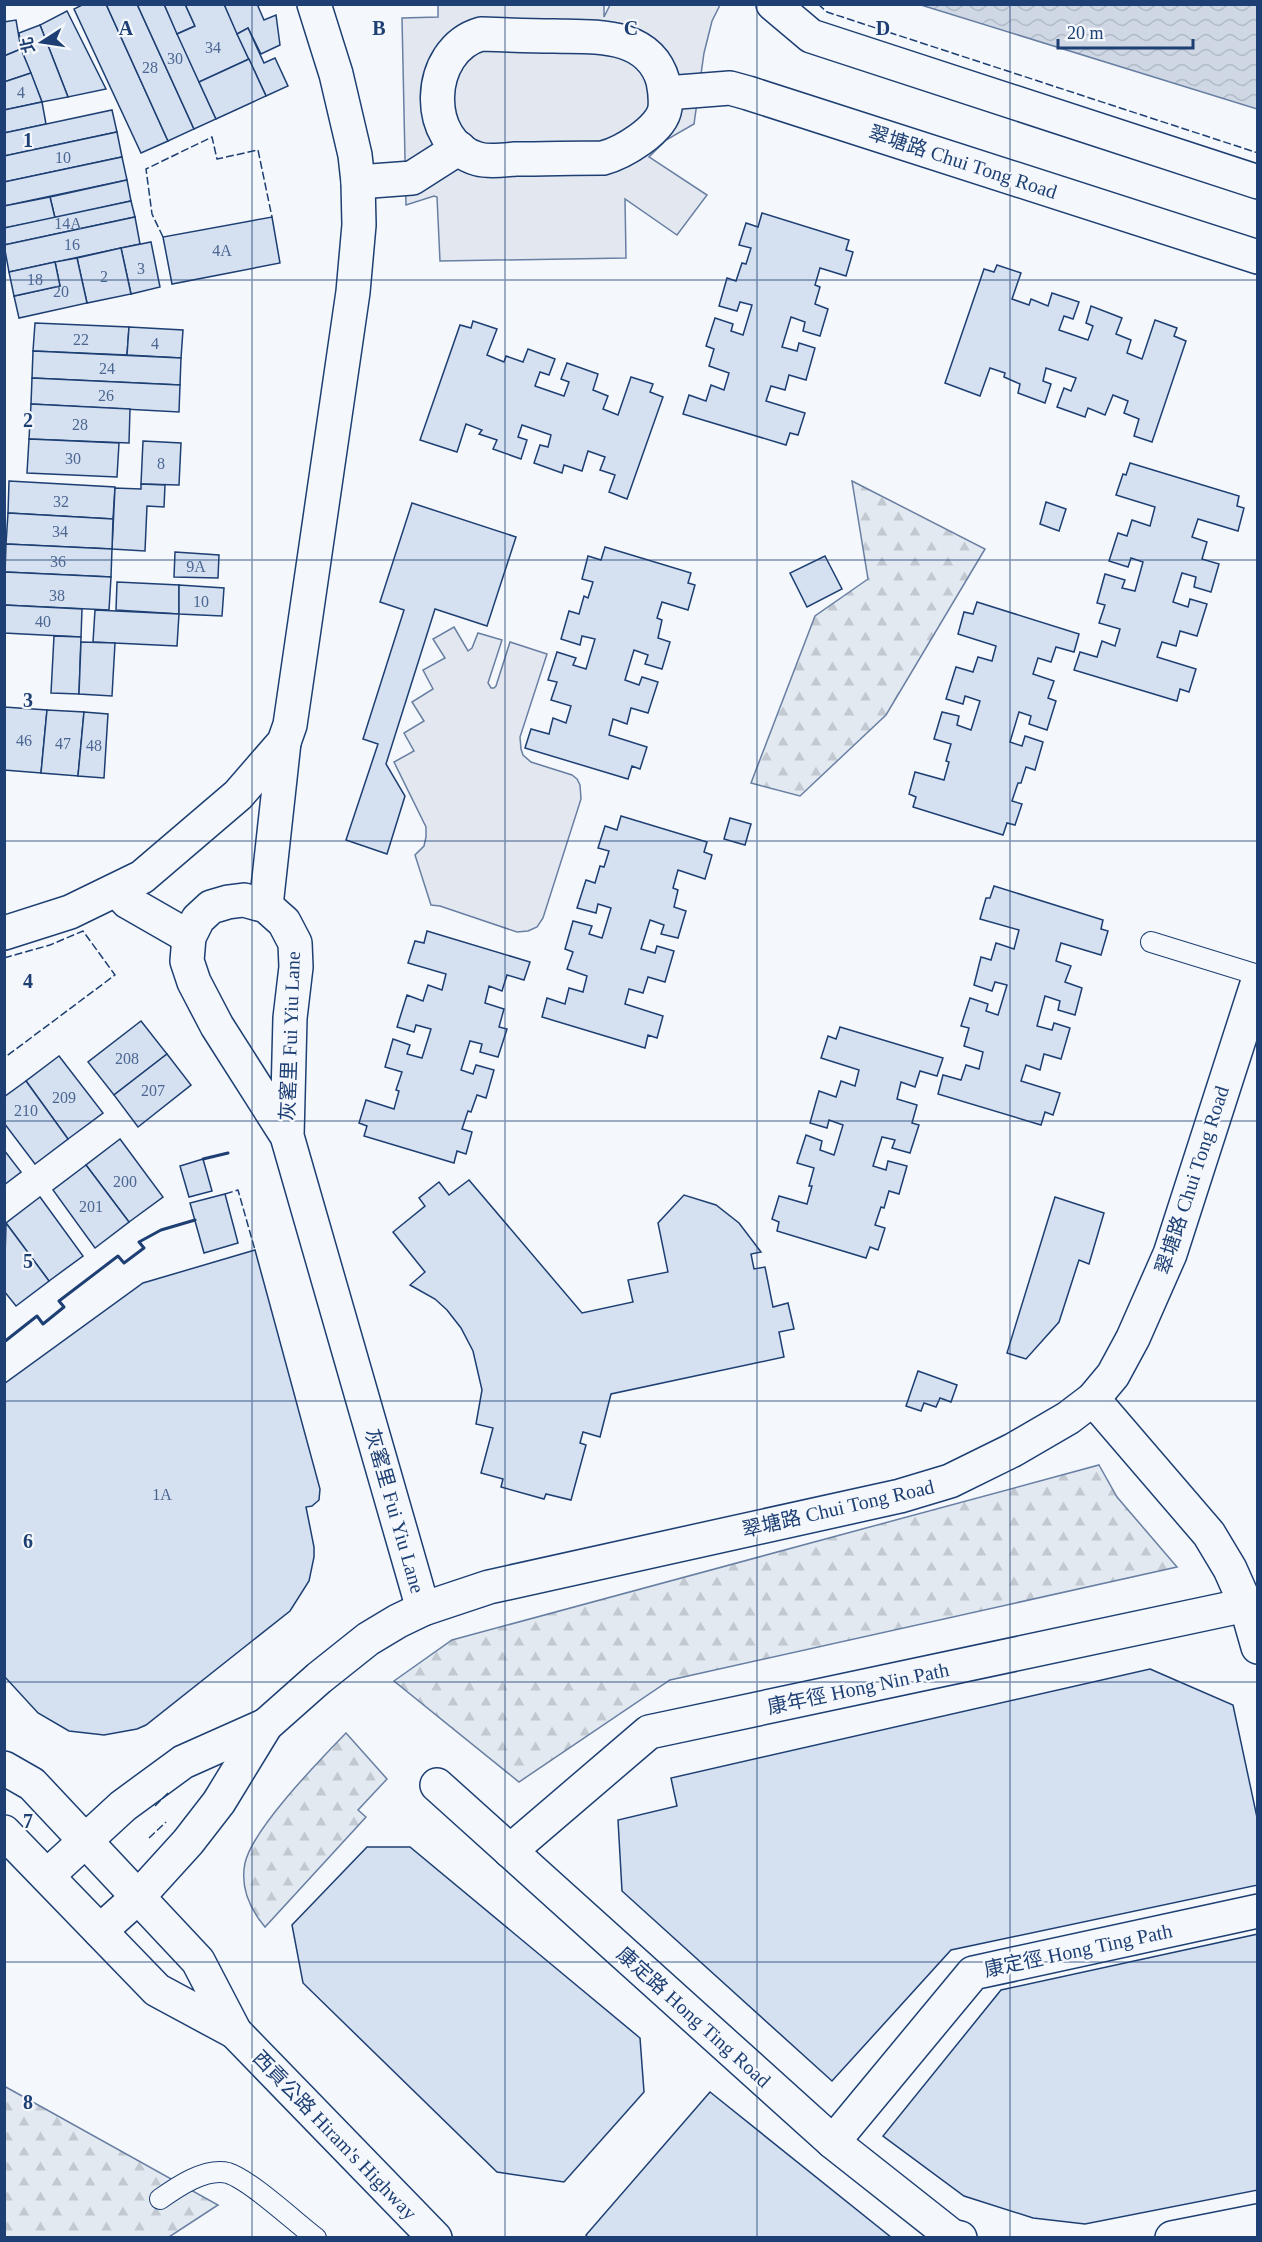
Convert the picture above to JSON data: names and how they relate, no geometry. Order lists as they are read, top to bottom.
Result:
{
  "streets": {
    "street": [
      "翠塘路 Chui Tong Road",
      "灰窰里 Fui Yiu Lane",
      "康年徑 Hong Nin Path",
      "康定徑 Hong Ting Path",
      "康定路 Hong Ting Road",
      "西貢公路 Hiram's Highway"
    ]
  },
  "crossings": [
    ["翠塘路 Chui Tong Road", "灰窰里 Fui Yiu Lane"],
    ["翠塘路 Chui Tong Road", "西貢公路 Hiram's Highway"],
    ["康年徑 Hong Nin Path", "康定路 Hong Ting Road"],
    ["康定徑 Hong Ting Path", "康定路 Hong Ting Road"]
  ],
  "house_numbers": [
    "34",
    "30",
    "28",
    "4",
    "10",
    "14A",
    "16",
    "4A",
    "3",
    "2",
    "18",
    "20",
    "22",
    "4",
    "24",
    "26",
    "28",
    "30",
    "8",
    "32",
    "34",
    "36",
    "9A",
    "38",
    "10",
    "40",
    "46",
    "47",
    "48",
    "208",
    "207",
    "209",
    "210",
    "200",
    "201",
    "1A"
  ],
  "scale_bar": "20 m",
  "north": "left",
  "grid": {
    "columns": [
      "A",
      "B",
      "C",
      "D"
    ],
    "rows": [
      "1",
      "2",
      "3",
      "4",
      "5",
      "6",
      "7",
      "8"
    ]
  }
}
